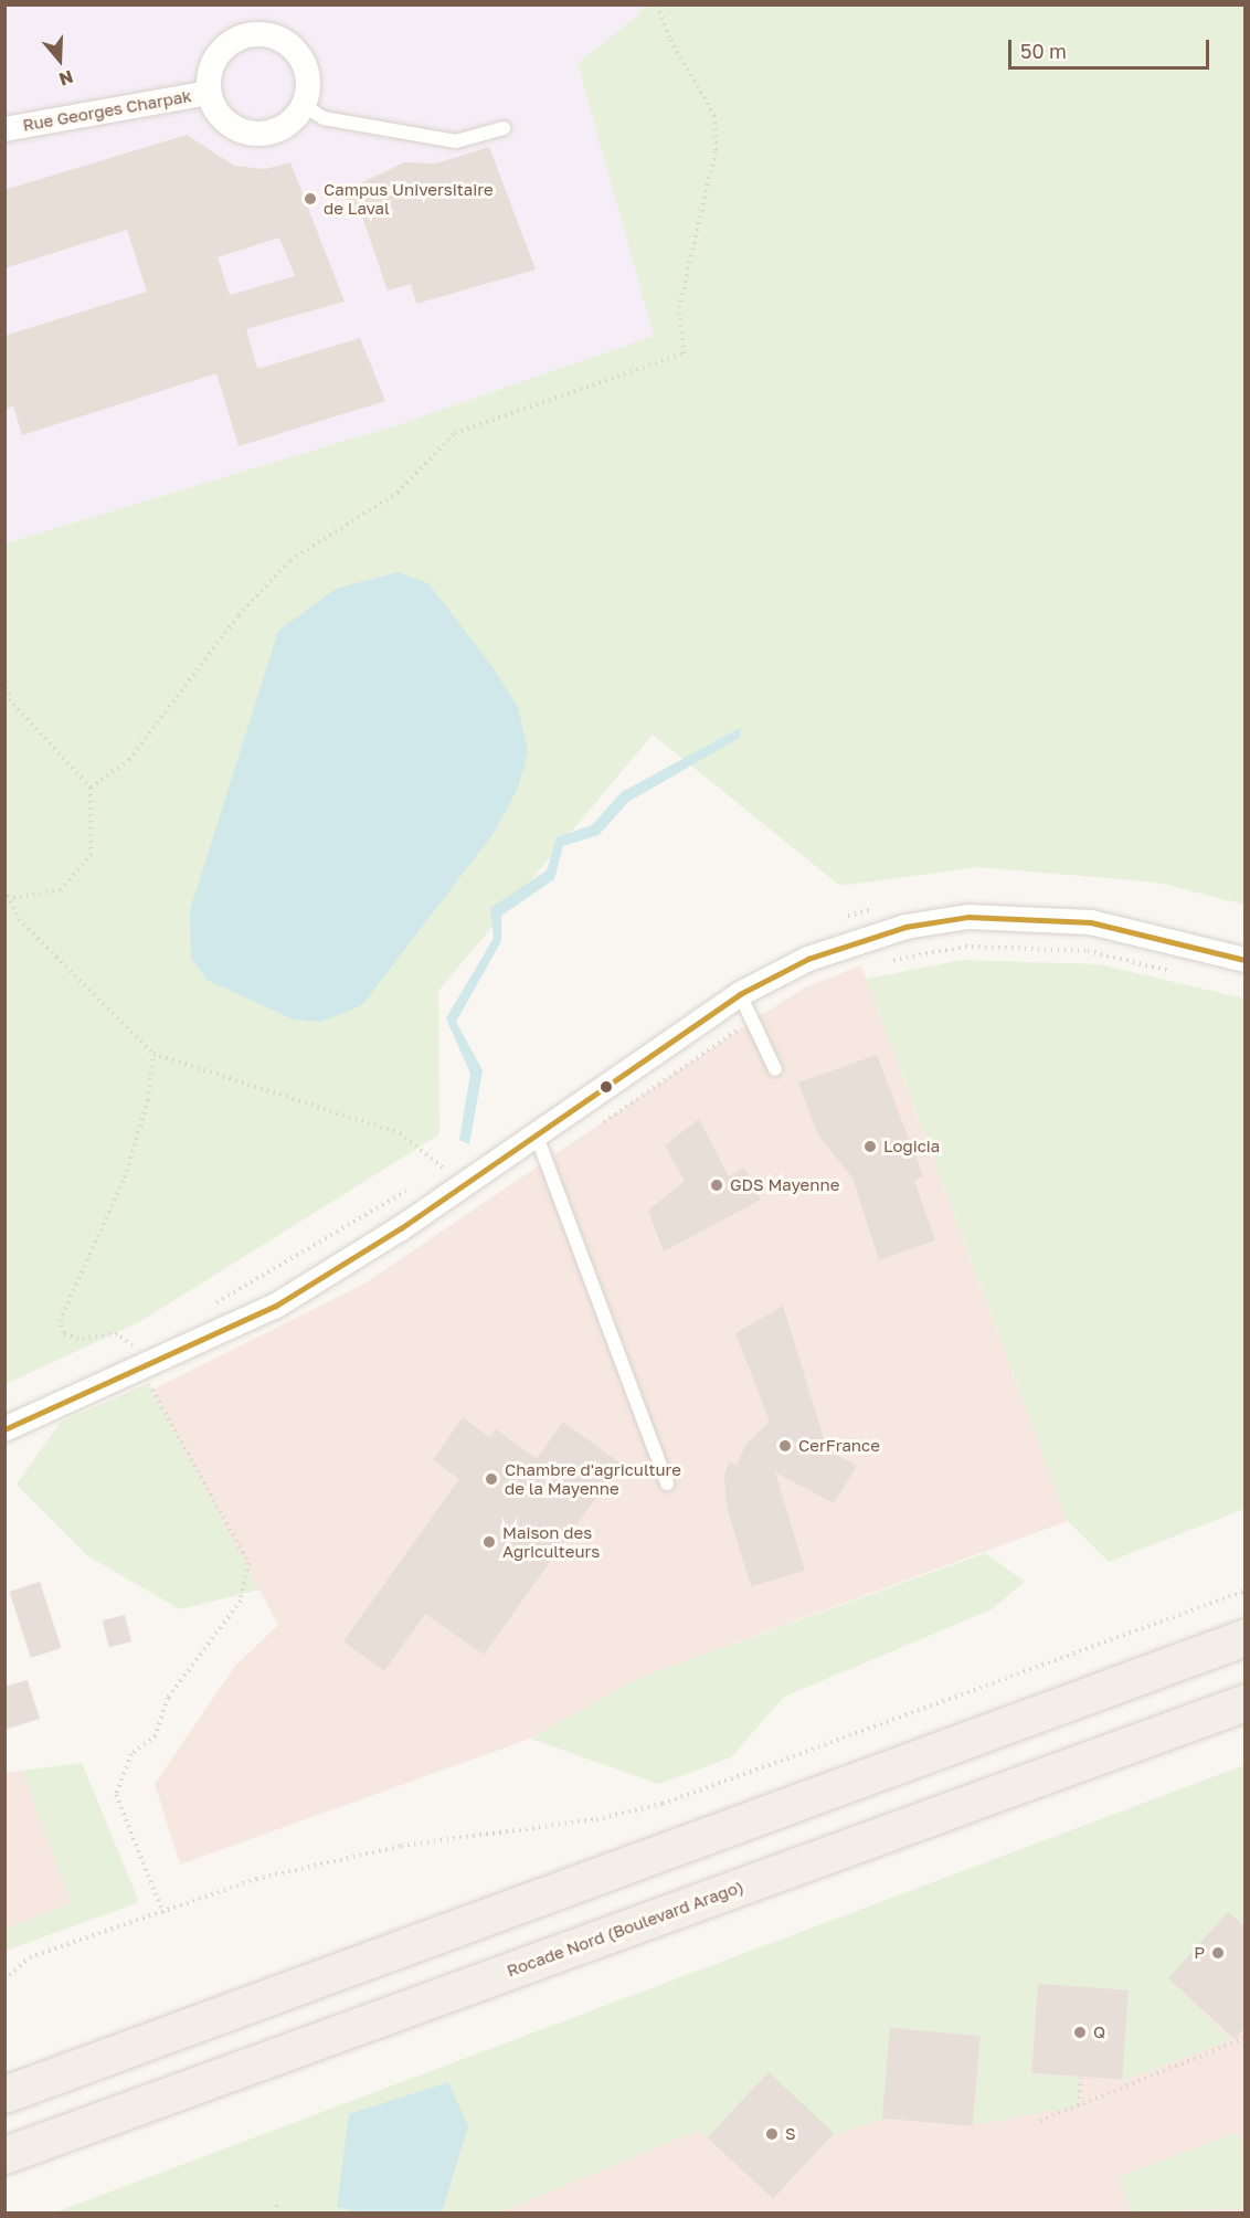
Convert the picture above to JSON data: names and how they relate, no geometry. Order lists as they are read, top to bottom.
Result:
{
  "streets": {
    "main road": ["Rocade Nord (Boulevard Arago)"],
    "street": ["Rue Georges Charpak"]
  },
  "places": [
    "Campus Universitaire de Laval",
    "Logicia",
    "GDS Mayenne",
    "CerFrance",
    "Chambre d'agriculture de la Mayenne",
    "Maison des Agriculteurs",
    "P",
    "Q",
    "S"
  ],
  "scale_bar": "50 m",
  "north": "bottom"
}
